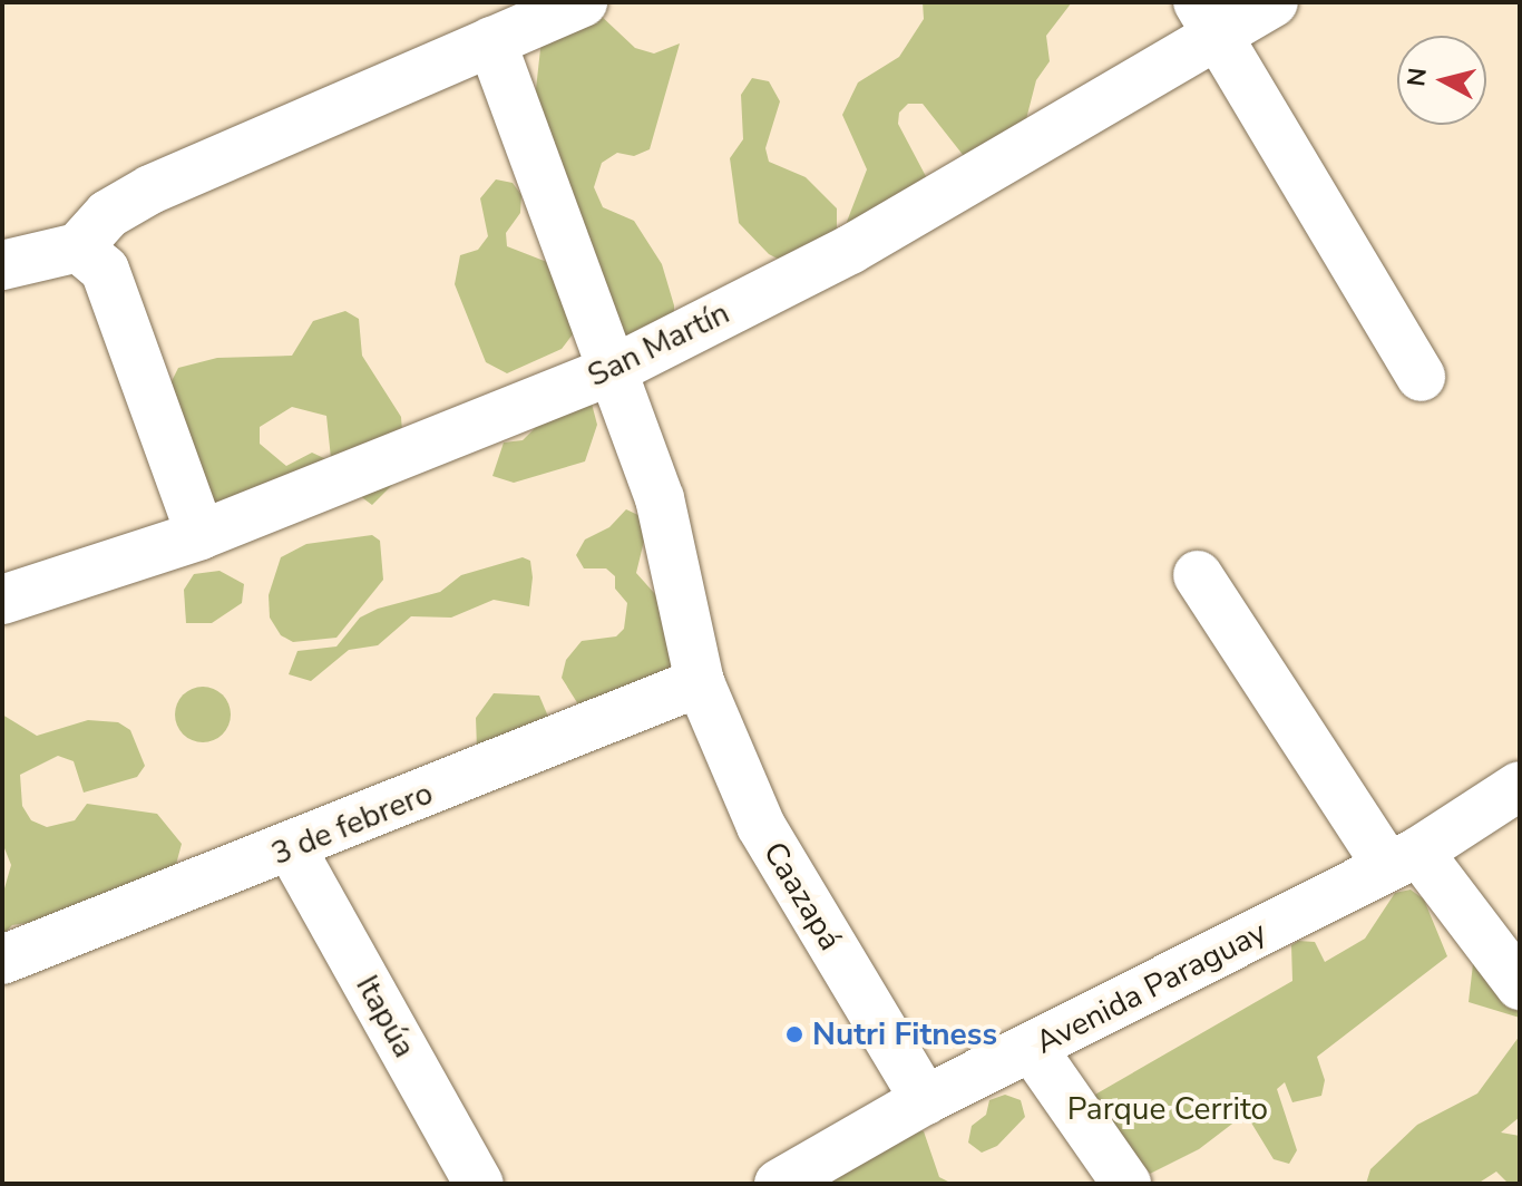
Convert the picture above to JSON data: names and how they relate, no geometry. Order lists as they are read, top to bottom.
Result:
{
  "streets": {
    "street": [
      "San Martín",
      "3 de febrero",
      "Caazapá",
      "Avenida Paraguay",
      "Itapúa"
    ]
  },
  "crossings": [
    ["San Martín", "Caazapá"],
    ["3 de febrero", "Caazapá"],
    ["3 de febrero", "Itapúa"],
    ["Caazapá", "Avenida Paraguay"]
  ],
  "parks": ["Parque Cerrito"],
  "places": ["Nutri Fitness"],
  "north": "left"
}
